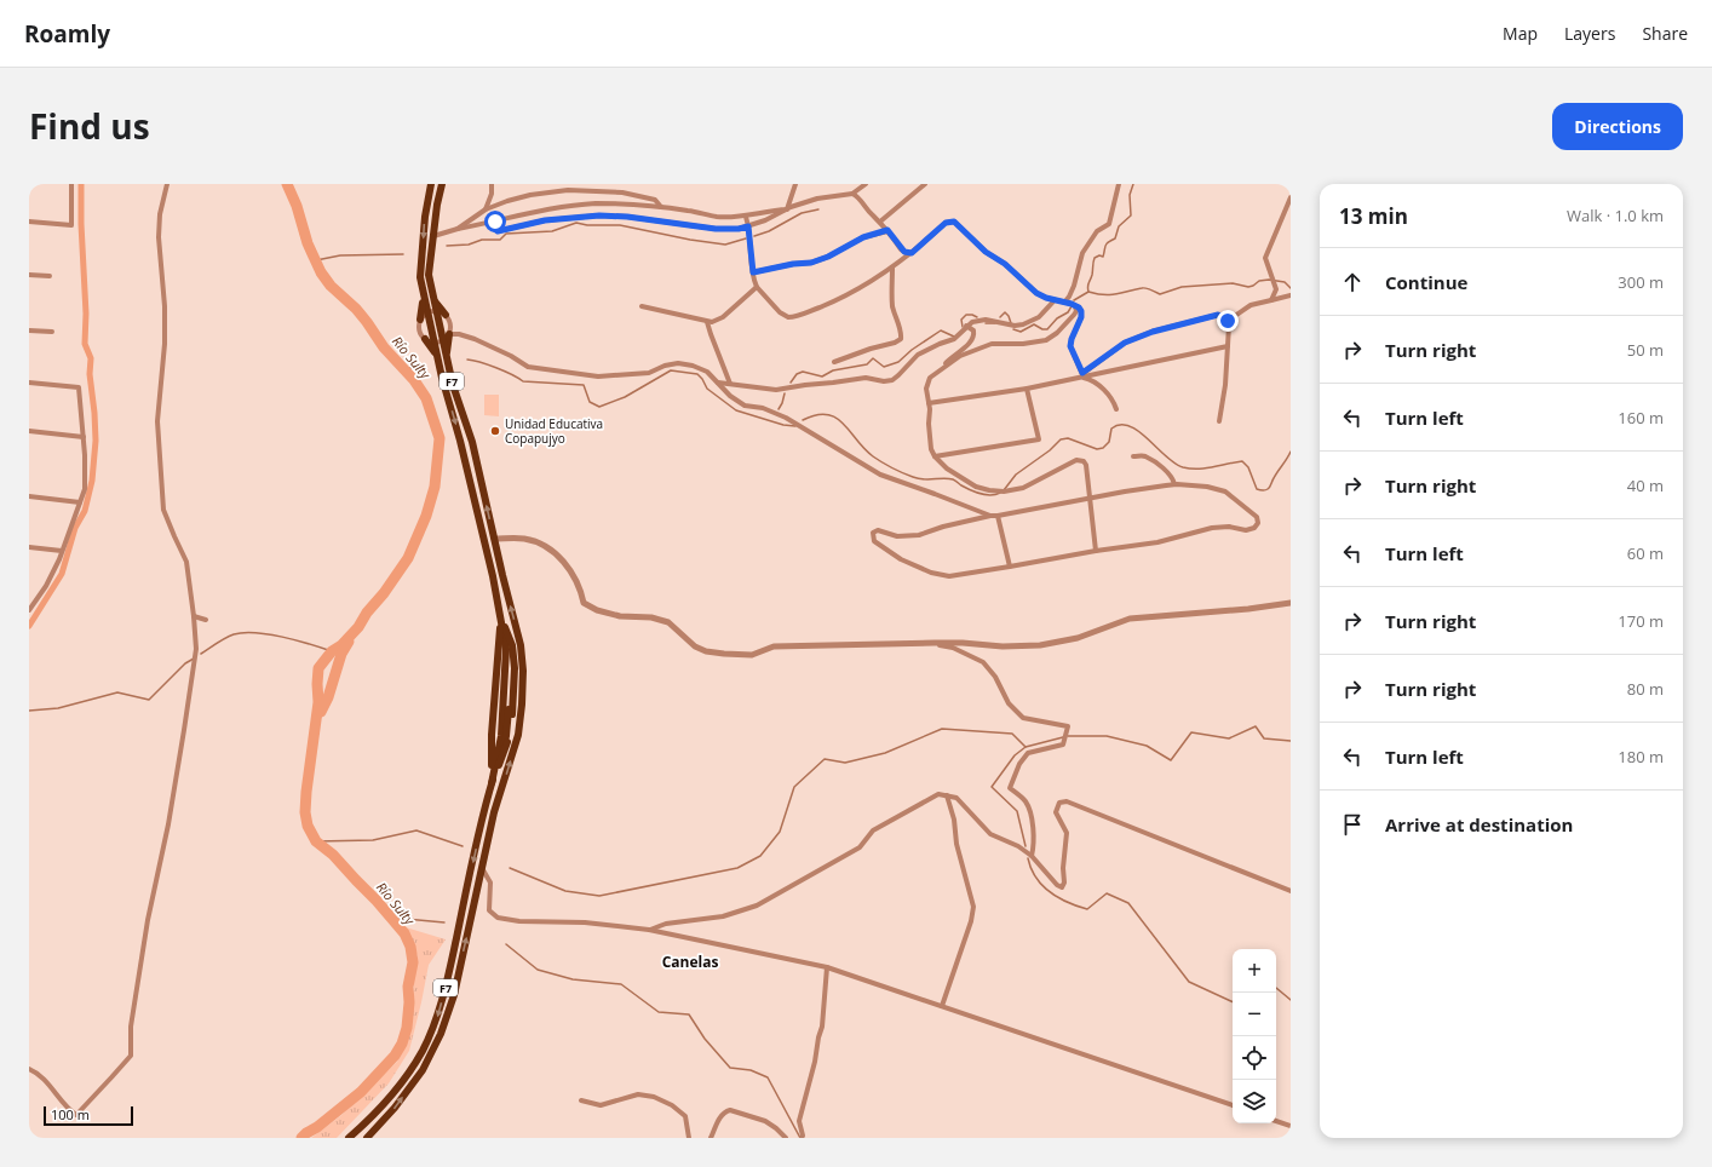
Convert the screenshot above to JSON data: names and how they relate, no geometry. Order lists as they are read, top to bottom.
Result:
{
  "streets": {
    "highway": ["F7"]
  },
  "districts": ["Canelas"],
  "water": ["Río Sulty"],
  "places": ["Unidad Educativa Copapujyo"],
  "scale_bar": "100 m",
  "page": {
    "header": "Roamly",
    "nav": ["Map", "Layers", "Share"],
    "title": "Find us",
    "buttons": "Directions",
    "heading": ["13 min", "Walk · 1.0 km"],
    "list": [
      ["Continue", "300 m"],
      ["Turn right", "50 m"],
      ["Turn left", "160 m"],
      ["Turn right", "40 m"],
      ["Turn left", "60 m"],
      ["Turn right", "170 m"],
      ["Turn right", "80 m"],
      ["Turn left", "180 m"],
      "Arrive at destination"
    ],
    "map_buttons": ["+", "−"],
    "scale": "100 m"
  }
}
